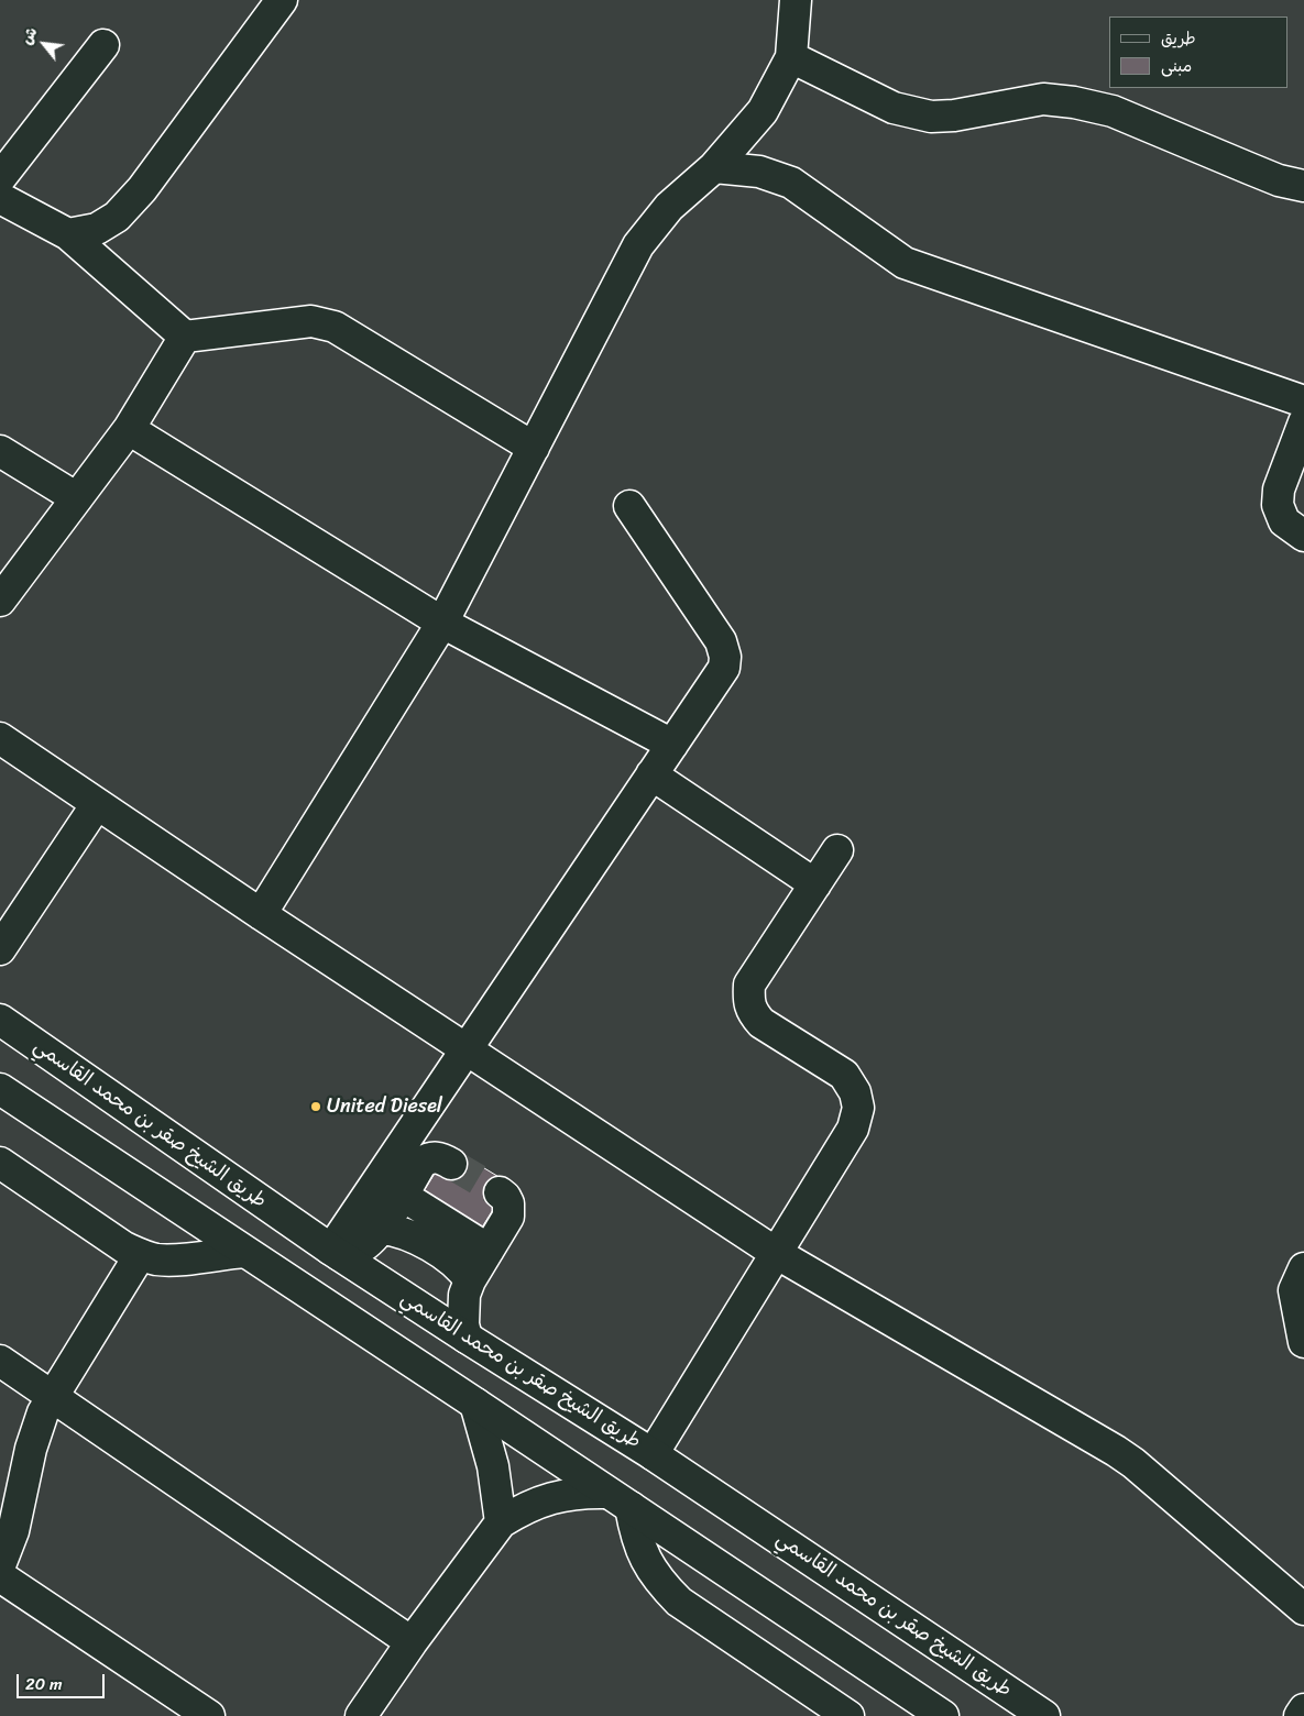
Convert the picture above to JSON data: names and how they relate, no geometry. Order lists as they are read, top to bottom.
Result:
{
  "streets": {
    "main road": ["طريق الشيخ صقر بن محمد القاسمي"]
  },
  "places": ["United Diesel"],
  "legend": ["طريق", "مبنى"],
  "scale_bar": "20 m",
  "north": "top left"
}
